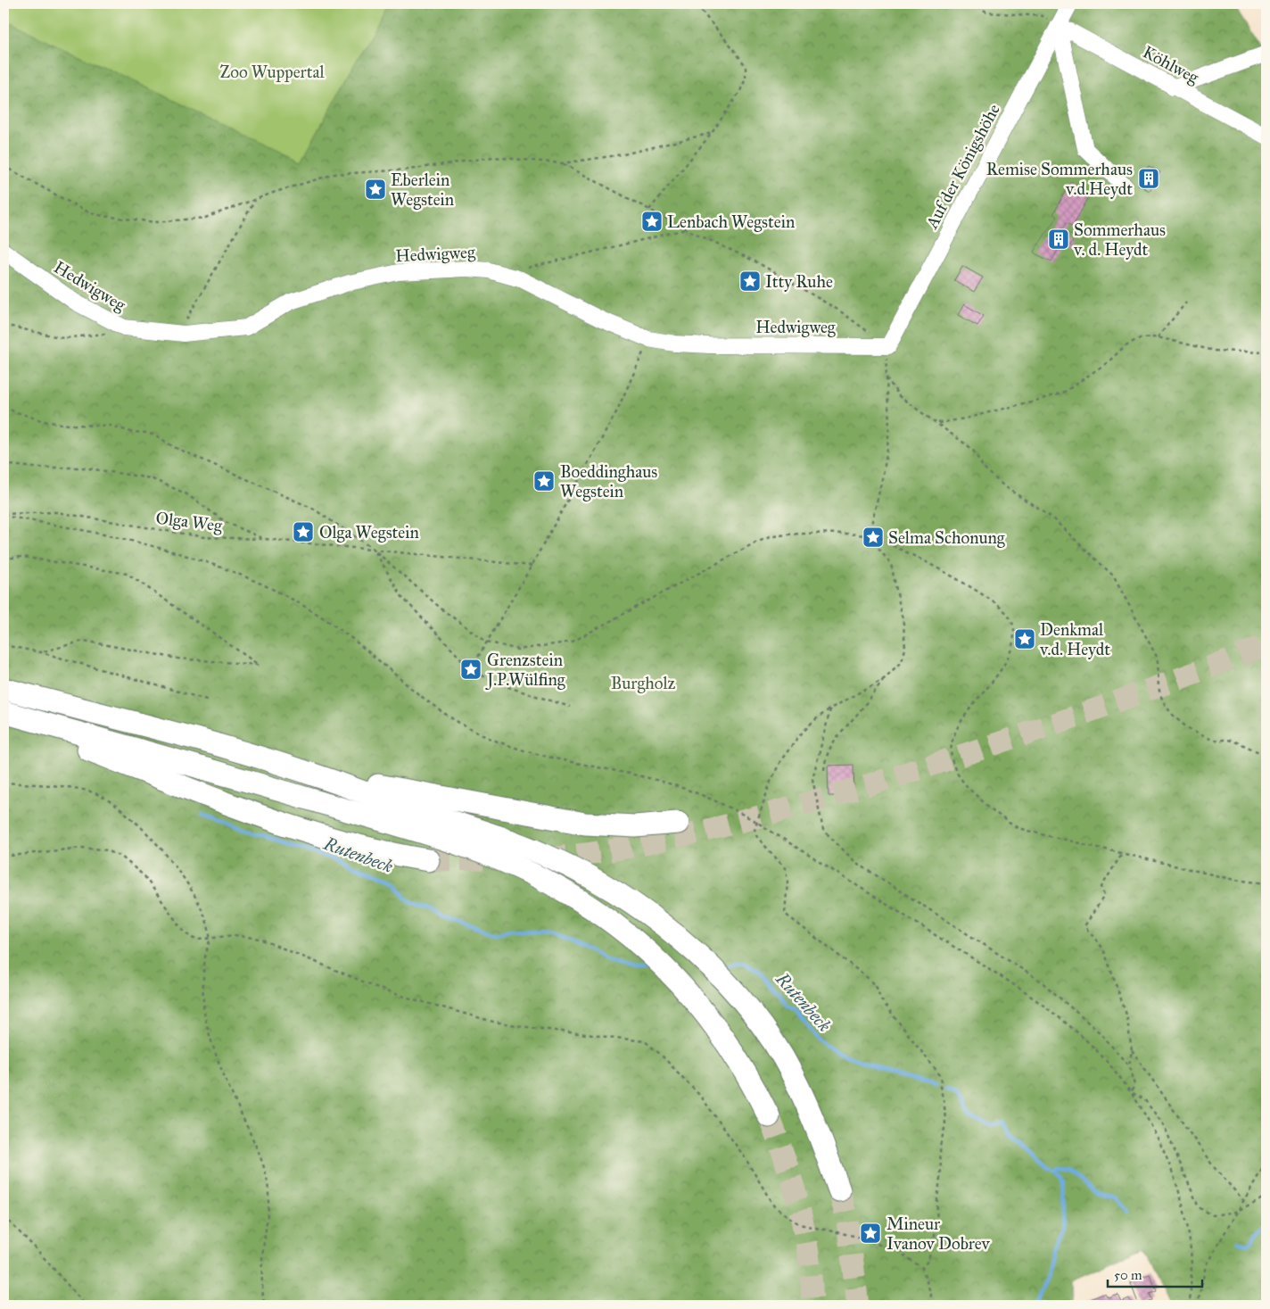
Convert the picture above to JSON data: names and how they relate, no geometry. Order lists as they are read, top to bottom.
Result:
{
  "streets": {
    "street": ["Köhlweg", "Auf der Königshöhe", "Hedwigweg"],
    "path": ["Olga Weg"]
  },
  "crossings": [
    ["Köhlweg", "Auf der Königshöhe"],
    ["Auf der Königshöhe", "Hedwigweg"]
  ],
  "water": ["Rutenbeck"],
  "parks": ["Zoo Wuppertal", "Burgholz"],
  "places": {
    "building": ["Remise Sommerhaus v.d.Heydt", "Sommerhaus v. d. Heydt"],
    "place": [
      "Eberlein Wegstein",
      "Lenbach Wegstein",
      "Itty Ruhe",
      "Boeddinghaus Wegstein",
      "Olga Wegstein",
      "Selma Schonung",
      "Denkmal v.d. Heydt",
      "Grenzstein J.P.Wülfing",
      "Mineur Ivanov Dobrev"
    ]
  },
  "scale_bar": "50 m"
}
